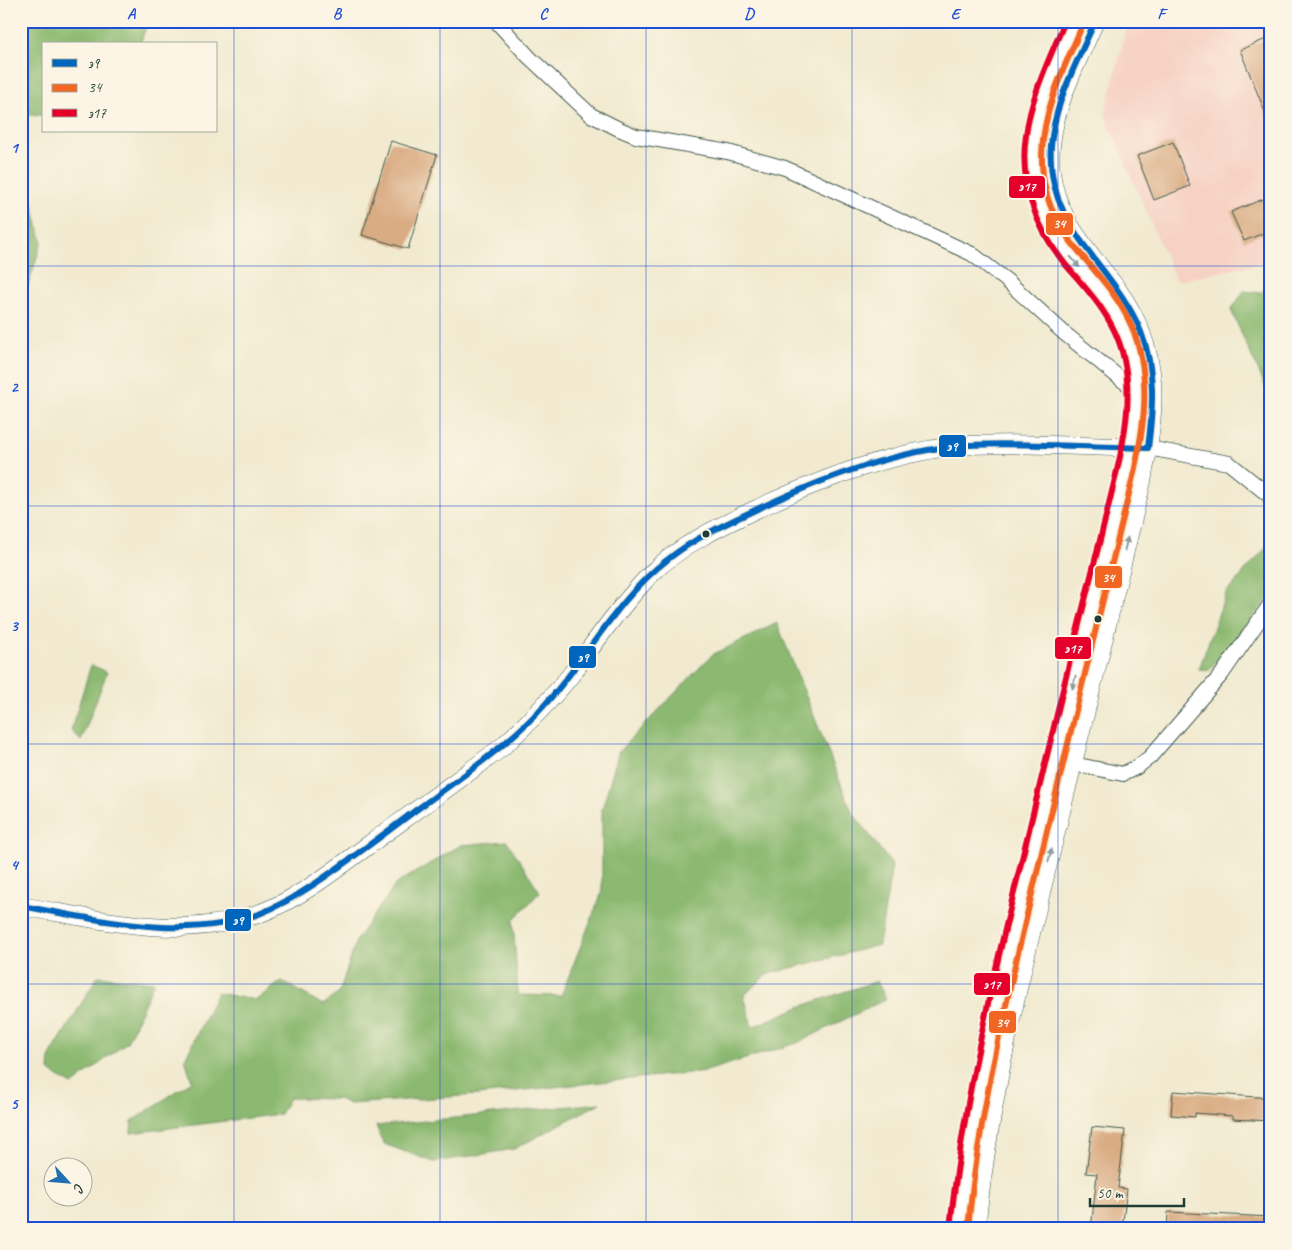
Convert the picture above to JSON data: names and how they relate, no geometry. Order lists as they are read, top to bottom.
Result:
{
  "lines": ["transit line э9", "transit line э17", "transit line 34"],
  "legend": ["э9", "34", "э17"],
  "scale_bar": "50 m",
  "north": "bottom right",
  "grid": {
    "columns": [
      "A",
      "B",
      "C",
      "D",
      "E",
      "F"
    ],
    "rows": [
      "1",
      "2",
      "3",
      "4",
      "5"
    ]
  }
}
